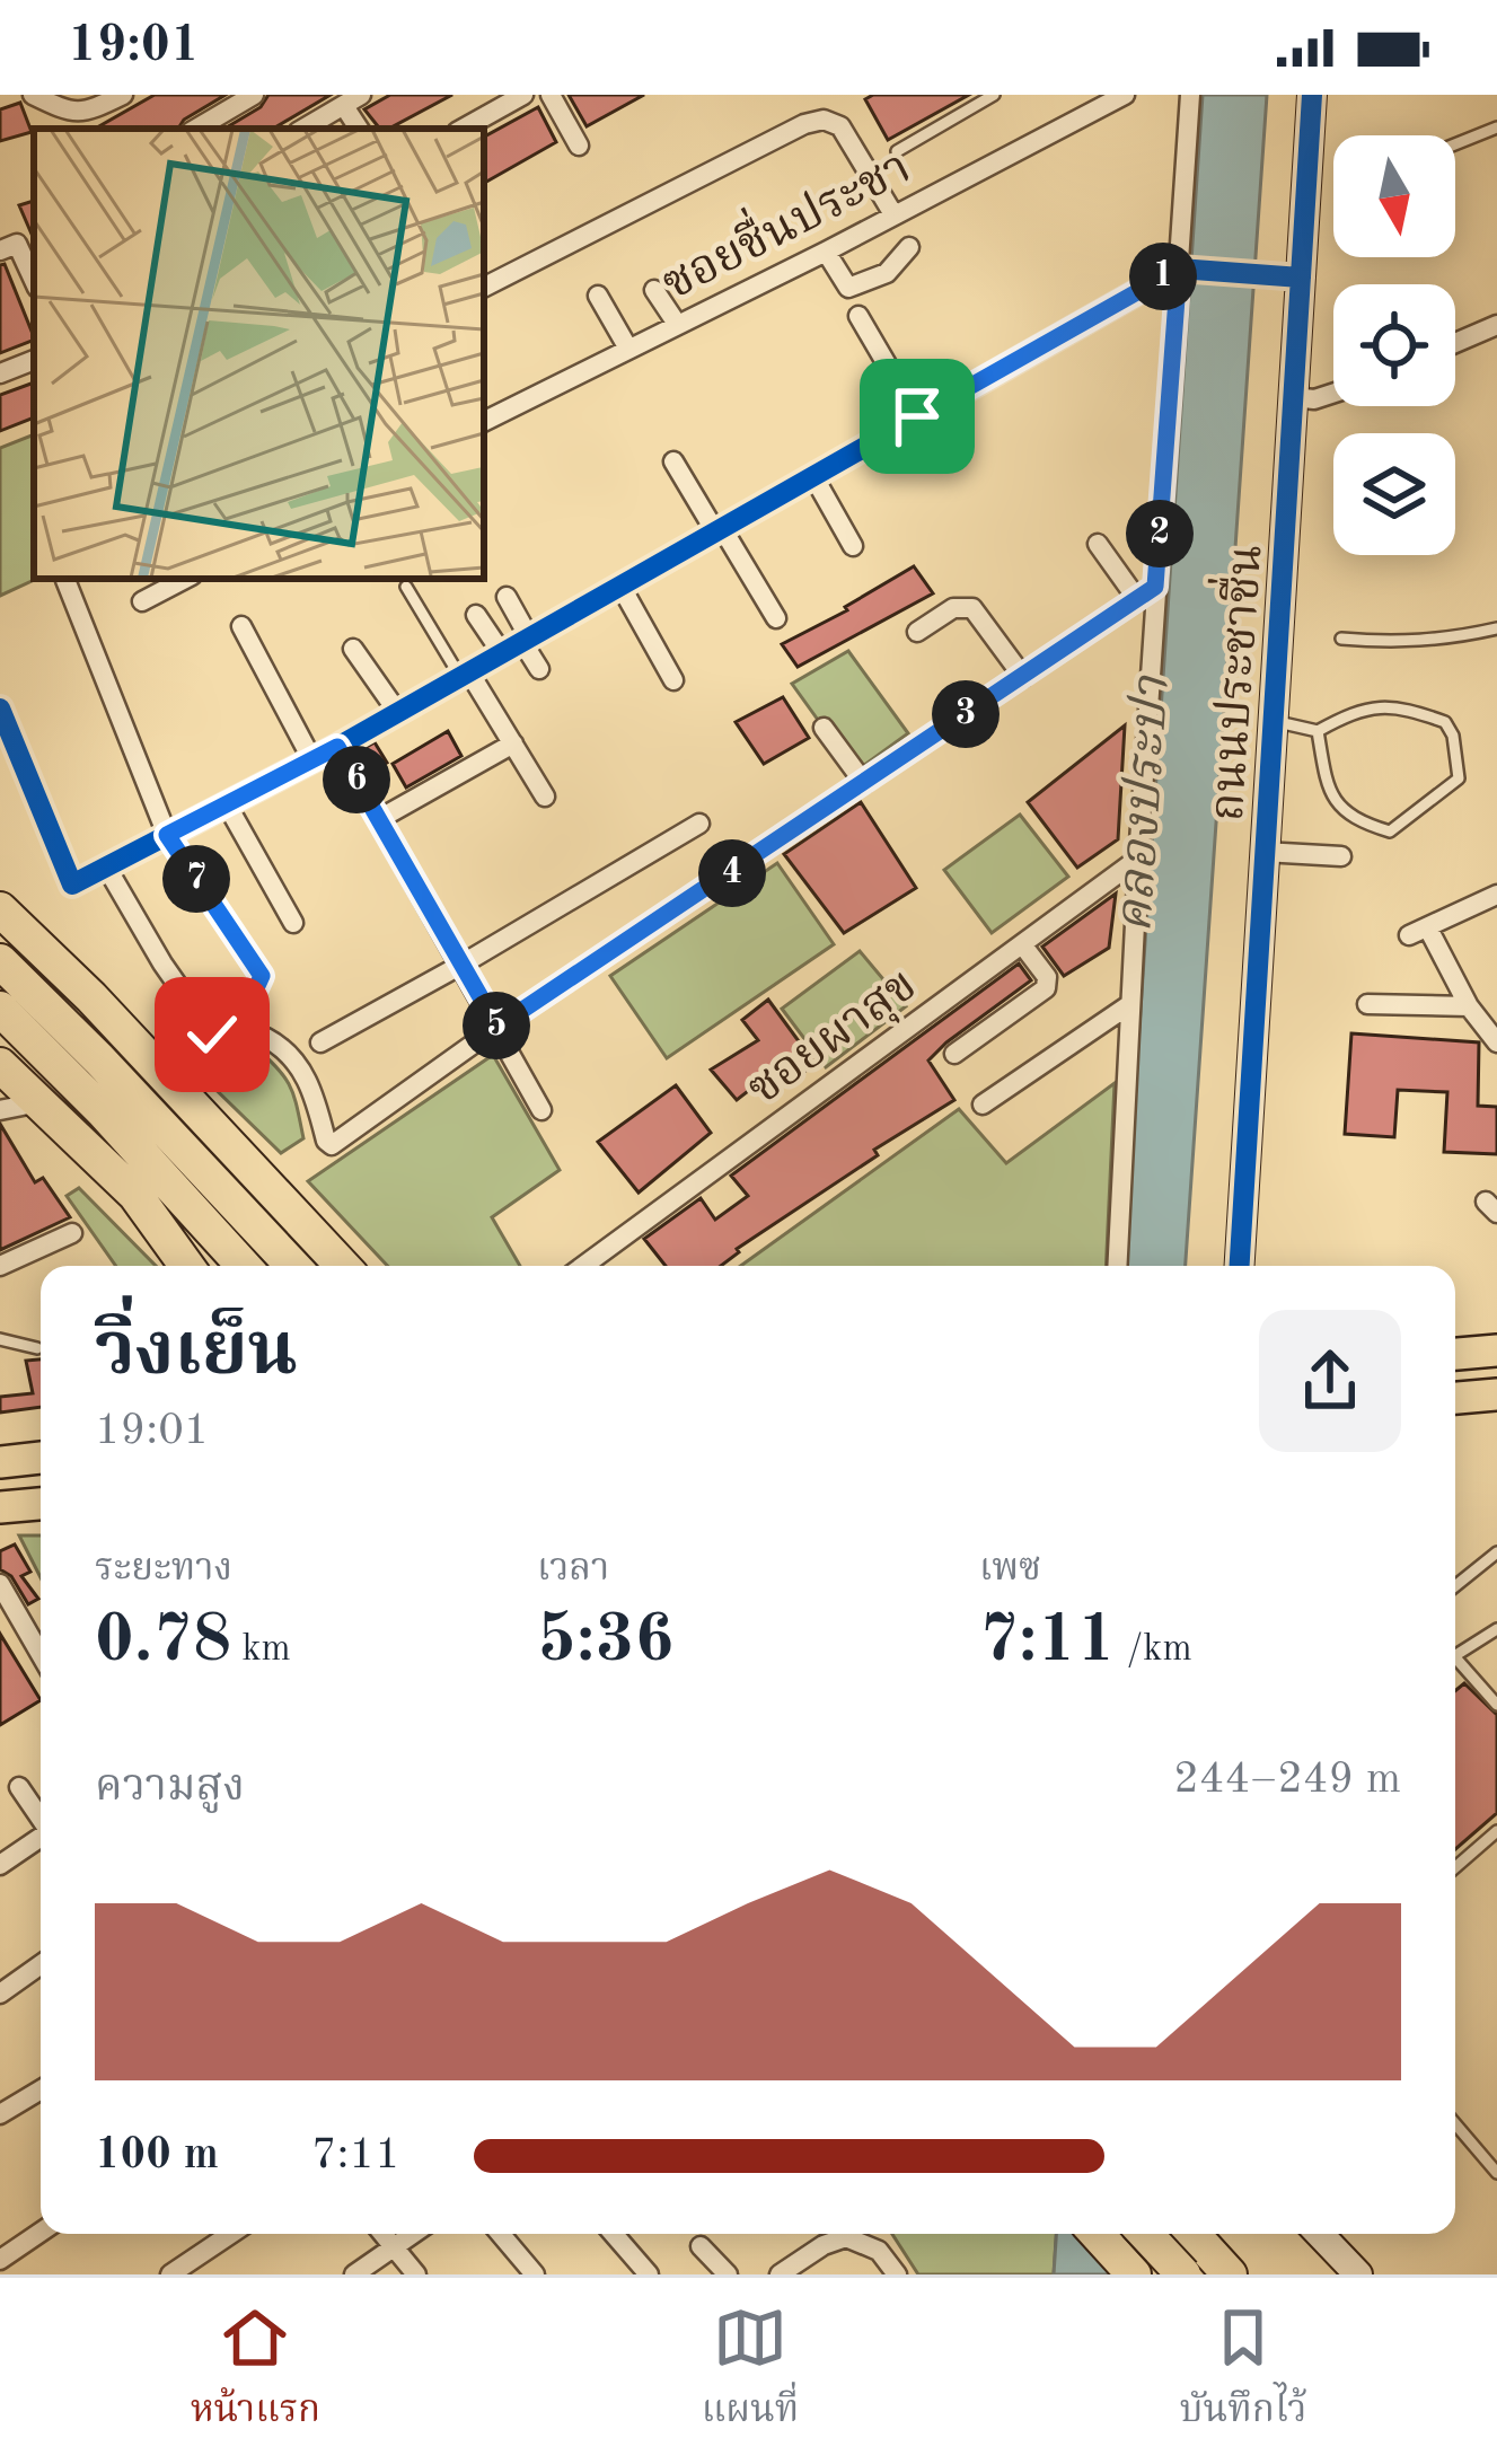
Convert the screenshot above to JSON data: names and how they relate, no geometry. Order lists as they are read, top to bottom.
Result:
{
  "streets": {
    "main road": ["ถนนประชาชื่น"],
    "street": ["ซอยชื่นประชา", "ซอยผาสุข"]
  },
  "water": ["คลองประปา"],
  "north": "bottom",
  "page": {
    "status": "19:01",
    "pins": [
      "1",
      "2",
      "3",
      "6",
      "4",
      "7",
      "5"
    ],
    "heading": ["วิ่งเย็น", "19:01"],
    "stats": [
      ["ระยะทาง", "0.78 km"],
      ["เวลา", "5:36"],
      ["เพซ", "7:11 /km"]
    ],
    "chart": ["ความสูง", "244–249 m"],
    "list": [
      {
        "name": "100 m",
        "note": "7:11"
      }
    ],
    "tabs": ["หน้าแรก", "แผนที่", "บันทึกไว้"]
  }
}
